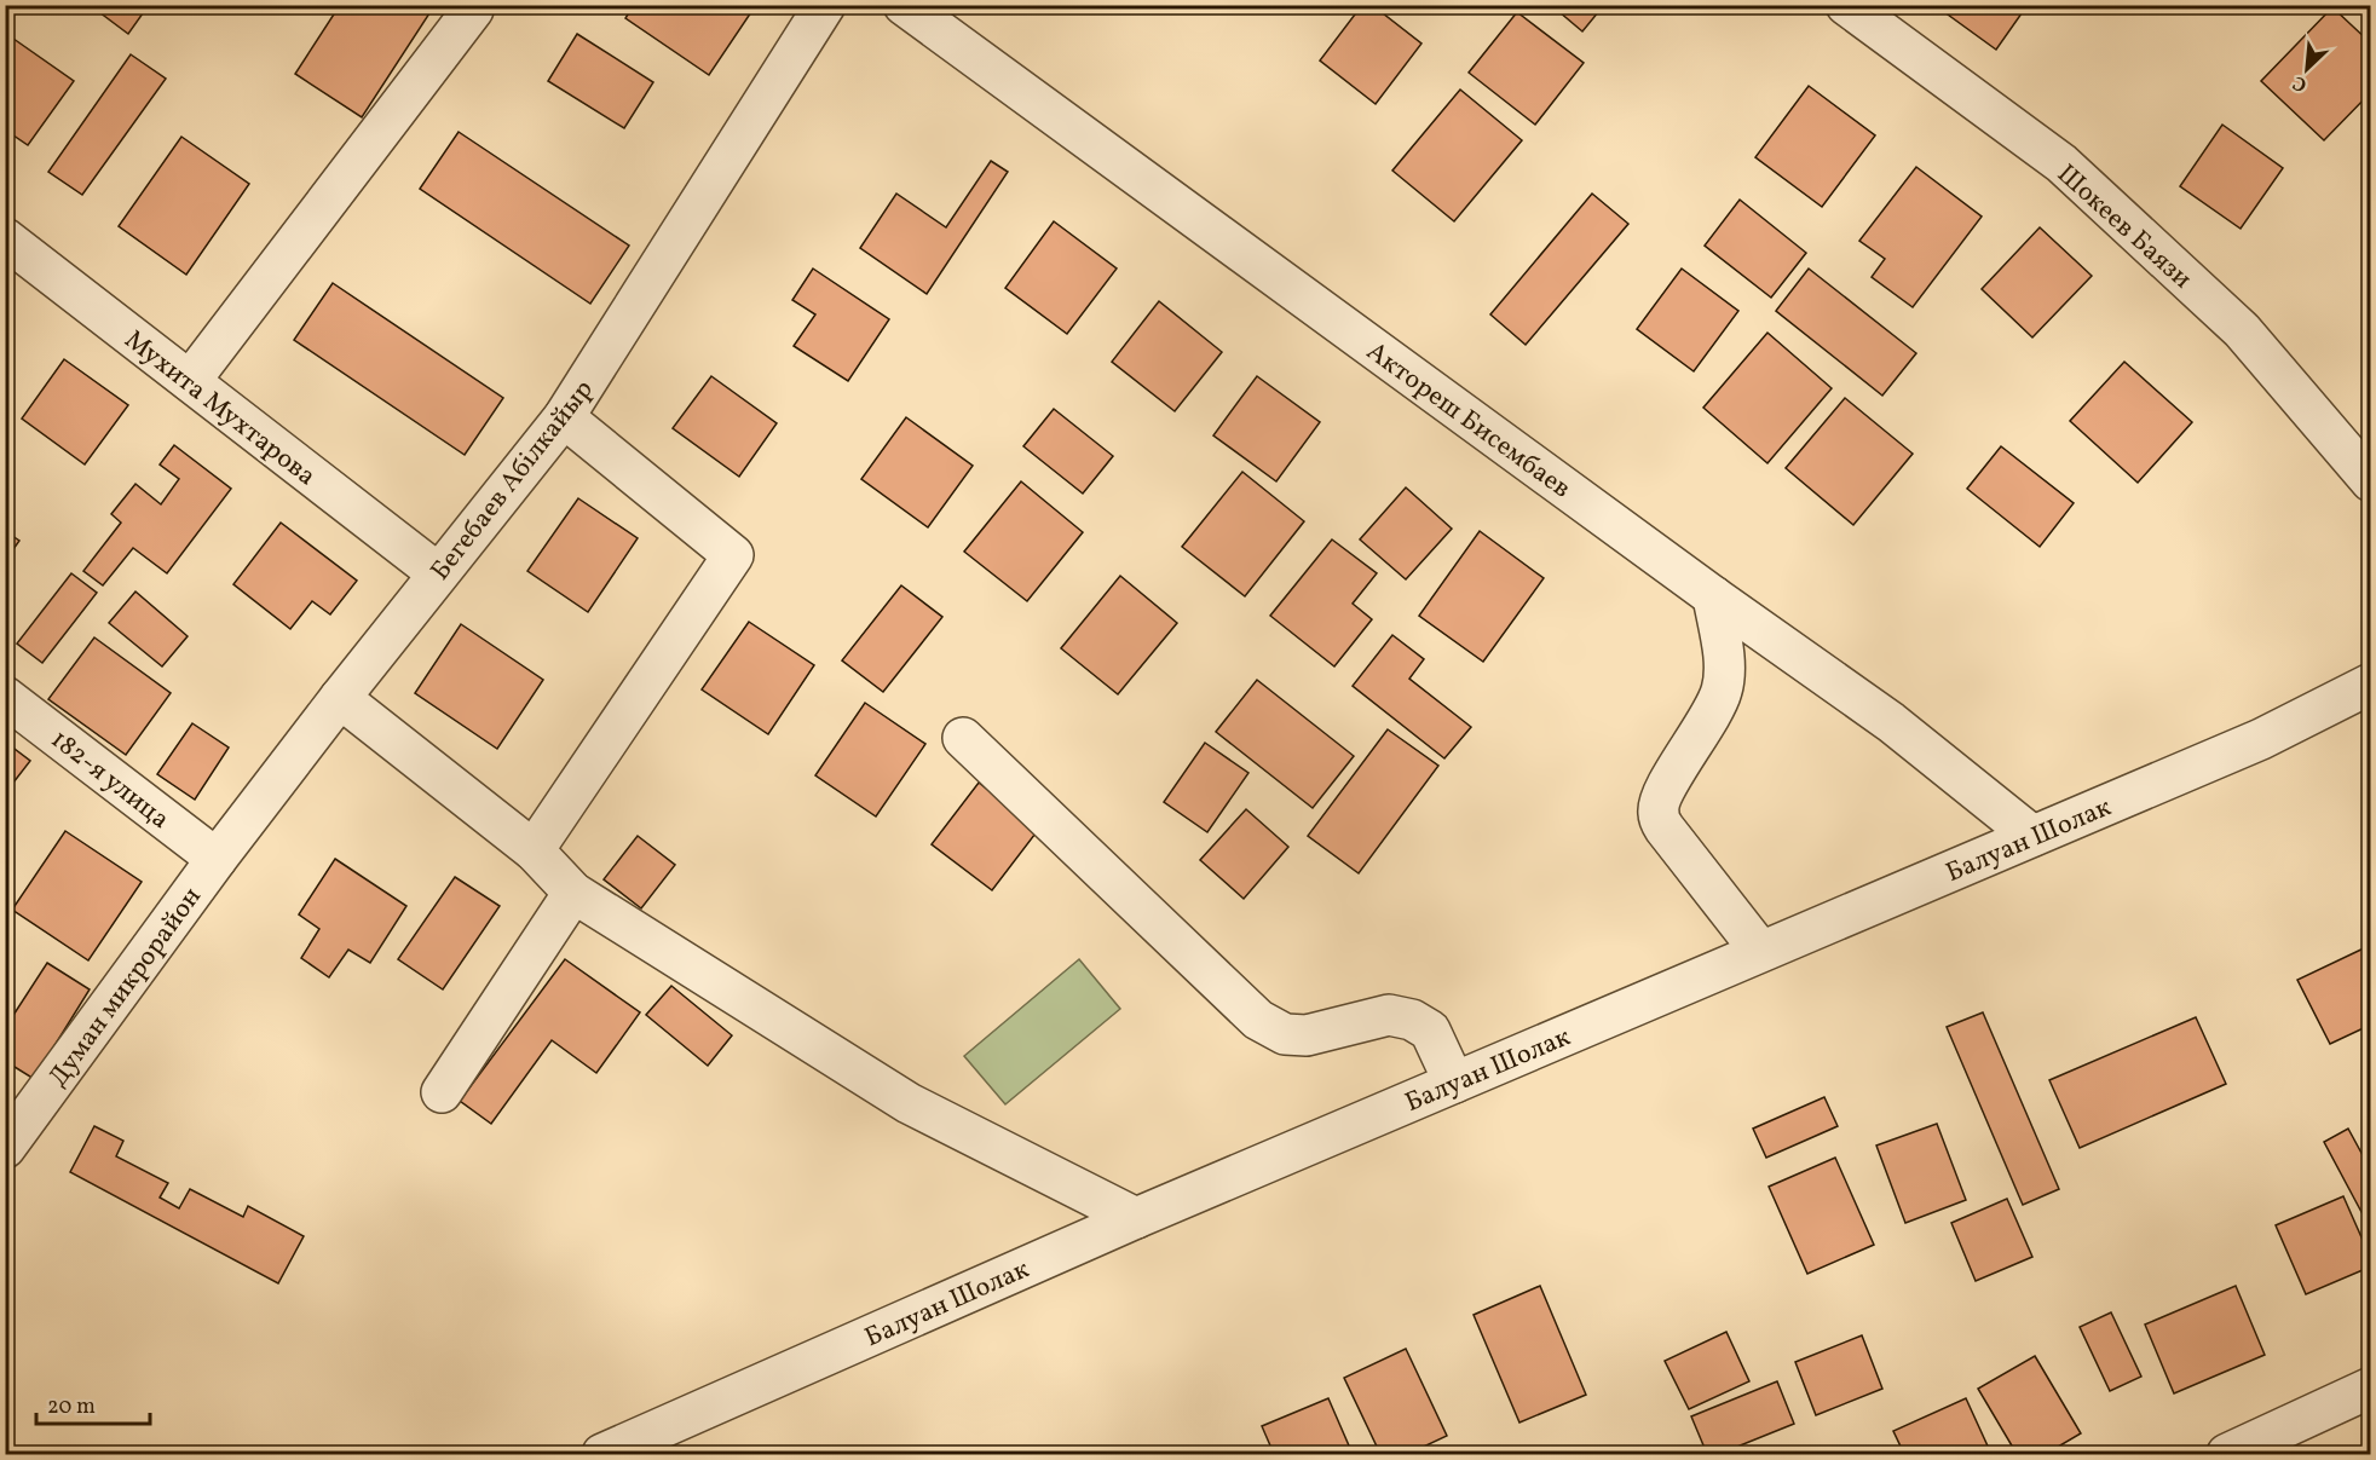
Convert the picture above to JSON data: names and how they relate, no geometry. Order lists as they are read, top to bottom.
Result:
{
  "streets": {
    "street": [
      "Шокеев Баязи",
      "Мухита Мухтарова",
      "Актореш Бисембаев",
      "Бегебаев Абілкайыр",
      "182-я улица",
      "Балуан Шолак",
      "Думан микрорайон"
    ]
  },
  "crossings": [
    ["Мухита Мухтарова", "Бегебаев Абілкайыр"],
    ["Актореш Бисембаев", "Балуан Шолак"],
    ["Бегебаев Абілкайыр", "182-я улица"],
    ["Бегебаев Абілкайыр", "Думан микрорайон"],
    ["182-я улица", "Думан микрорайон"]
  ],
  "scale_bar": "20 m",
  "north": "bottom left"
}
